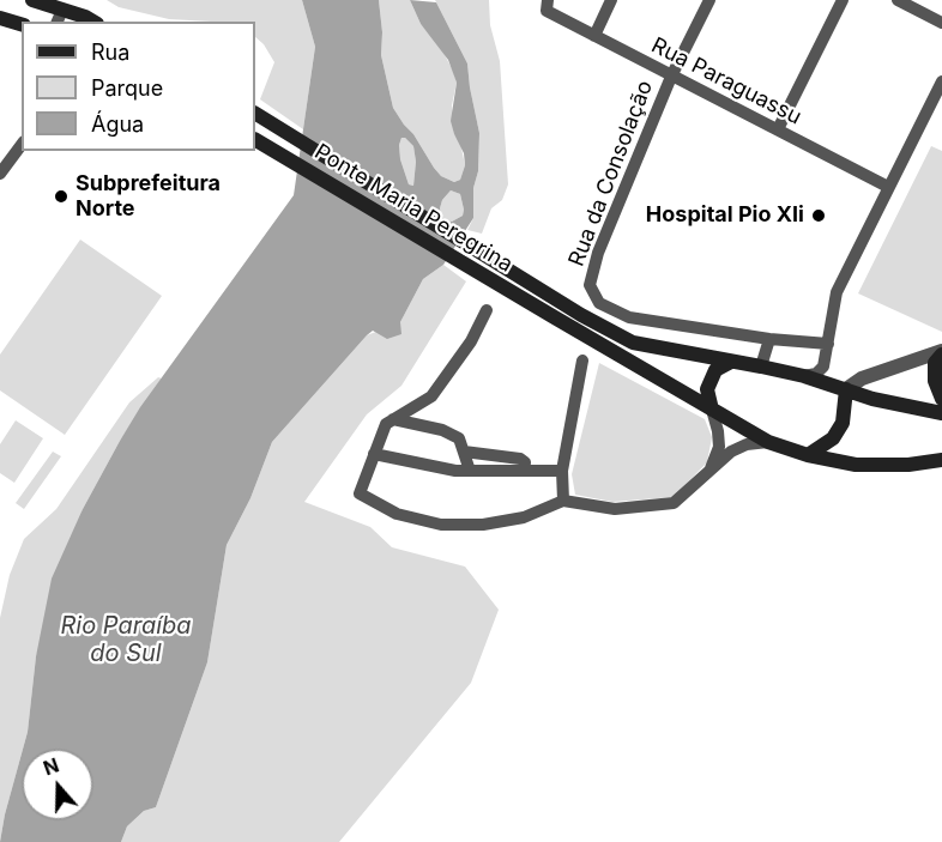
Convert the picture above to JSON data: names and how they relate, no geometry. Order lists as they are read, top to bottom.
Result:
{
  "streets": {
    "main road": ["Ponte Maria Peregrina"],
    "street": ["Rua Paraguassu", "Rua da Consolação"]
  },
  "crossings": [
    ["Rua Paraguassu", "Rua da Consolação"]
  ],
  "water": ["Rio Paraíba do Sul"],
  "places": ["Subprefeitura Norte", "Hospital Pio XIi"],
  "legend": ["Rua", "Parque", "Água"],
  "north": "top"
}
